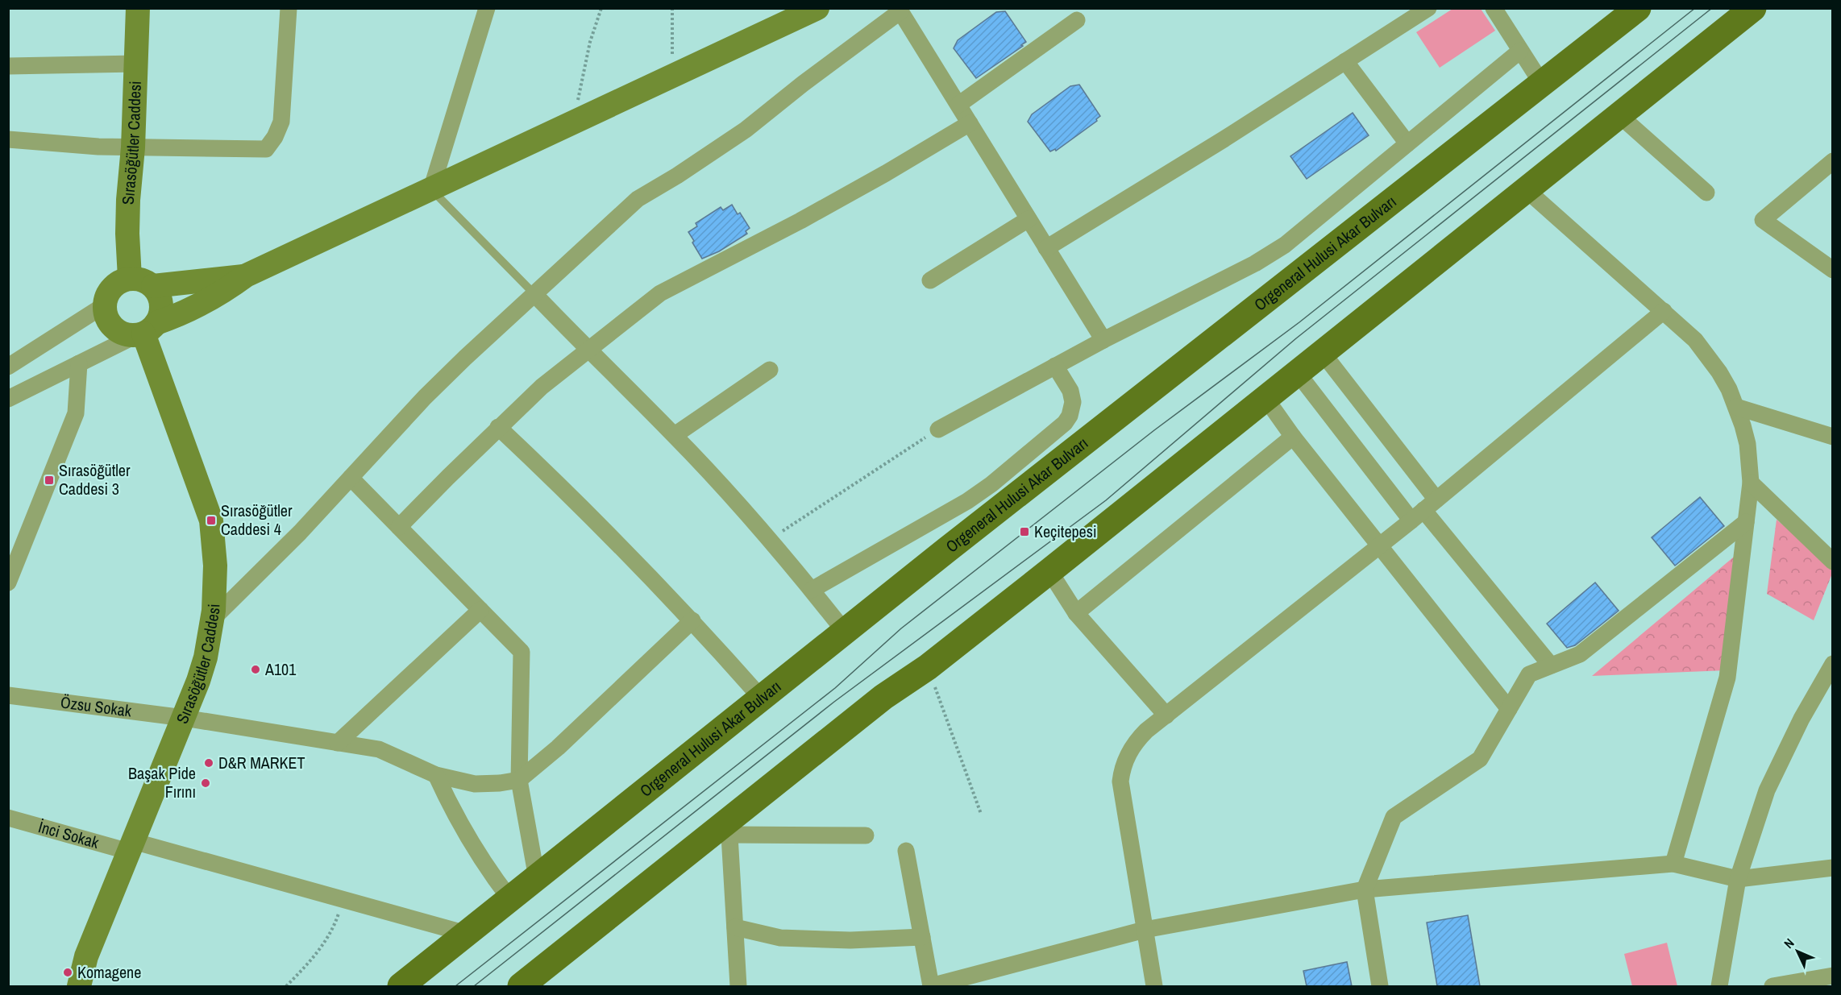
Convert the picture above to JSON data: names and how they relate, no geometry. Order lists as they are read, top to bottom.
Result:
{
  "streets": {
    "main road": ["Orgeneral Hulusi Akar Bulvarı"],
    "street": ["Sırasöğütler Caddesi", "Özsu Sokak", "İnci Sokak"]
  },
  "crossings": [
    ["Sırasöğütler Caddesi", "Özsu Sokak"],
    ["Sırasöğütler Caddesi", "İnci Sokak"],
    ["Orgeneral Hulusi Akar Bulvarı", "İnci Sokak"]
  ],
  "places": {
    "transit": ["Sırasöğütler Caddesi 3", "Sırasöğütler Caddesi 4", "Keçitepesi"],
    "other": [
      "A101",
      "D&R MARKET",
      "Başak Pide Fırını",
      "Komagene"
    ]
  },
  "north": "top left"
}
